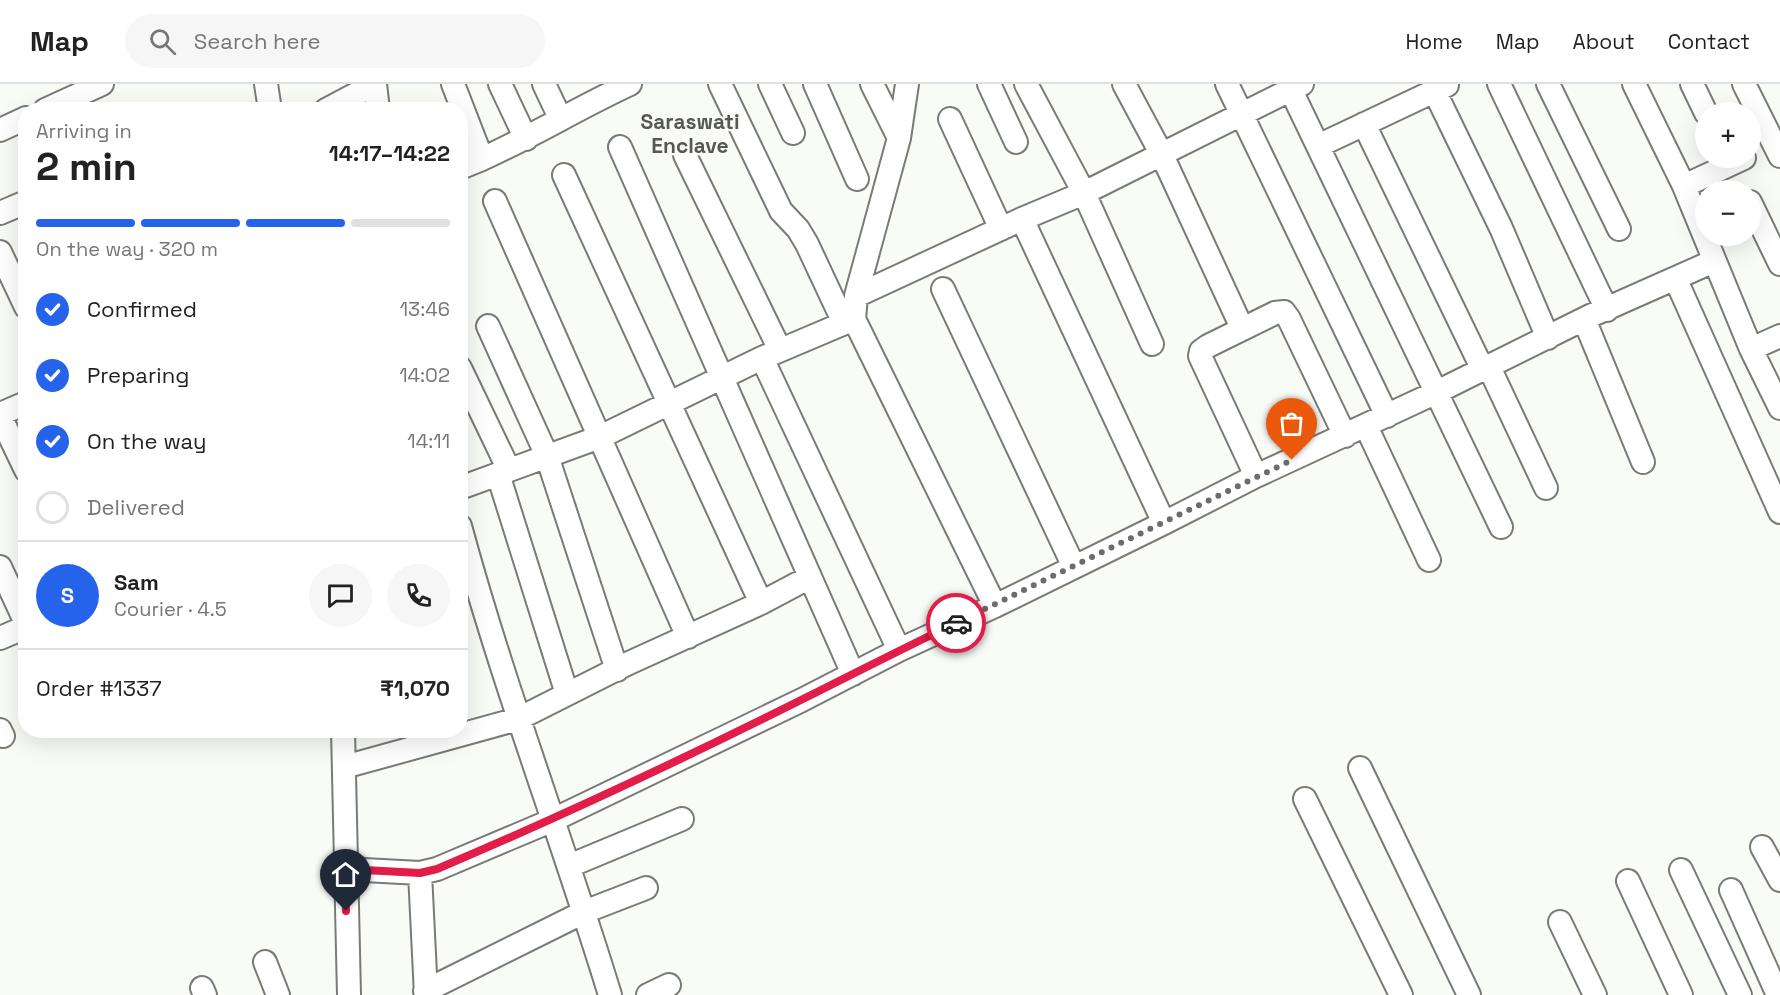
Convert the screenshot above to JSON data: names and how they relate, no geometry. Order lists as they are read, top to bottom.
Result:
{
  "districts": ["Saraswati Enclave"],
  "page": {
    "header": "Map",
    "search": "Search here",
    "nav": [
      "Home",
      "Map",
      "About",
      "Contact"
    ],
    "map_buttons": ["+", "−"],
    "heading": ["2 min", "Arriving in", "14:17–14:22"],
    "panel": [
      "Sam",
      "Courier · 4.5",
      "Order #1337",
      "₹1,070"
    ],
    "bar": "On the way · 320 m",
    "list": [
      ["Confirmed", "13:46"],
      ["Preparing", "14:02"],
      ["On the way", "14:11"],
      "Delivered"
    ],
    "round": "S"
  }
}
